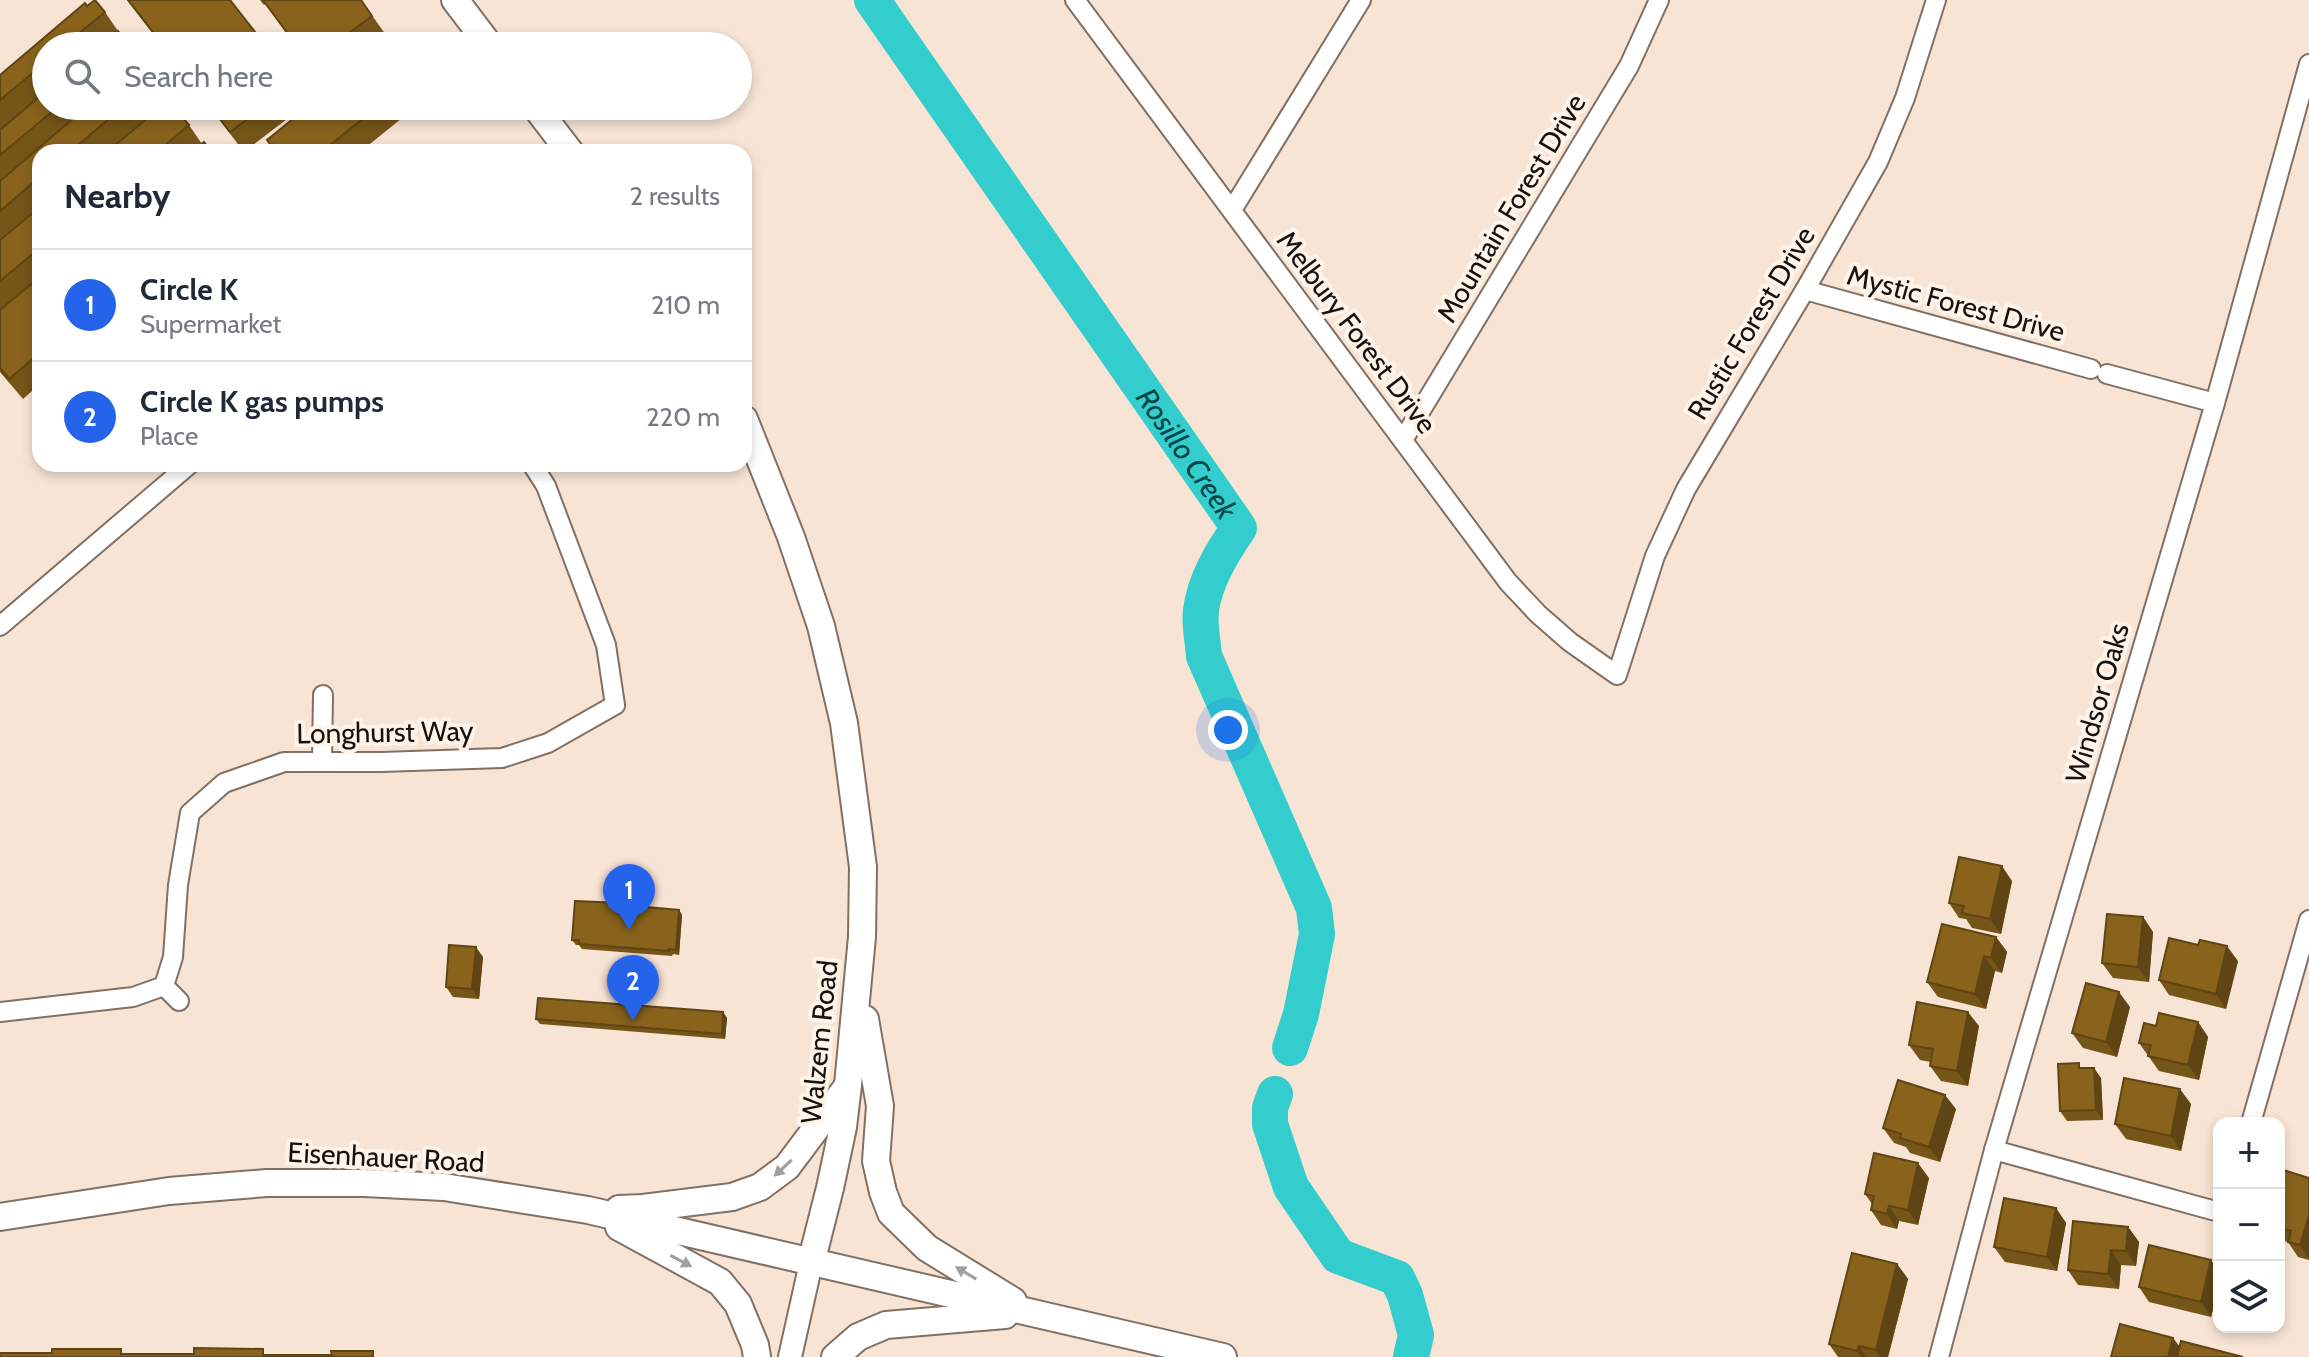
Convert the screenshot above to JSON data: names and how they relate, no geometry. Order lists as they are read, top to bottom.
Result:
{
  "streets": {
    "main road": ["Walzem Road", "Eisenhauer Road"],
    "street": [
      "Mountain Forest Drive",
      "Mystic Forest Drive",
      "Rustic Forest Drive",
      "Melbury Forest Drive",
      "Windsor Oaks",
      "Longhurst Way"
    ]
  },
  "crossings": [
    ["Mountain Forest Drive", "Melbury Forest Drive"],
    ["Mystic Forest Drive", "Rustic Forest Drive"],
    ["Mystic Forest Drive", "Windsor Oaks"],
    ["Rustic Forest Drive", "Melbury Forest Drive"],
    ["Walzem Road", "Eisenhauer Road"]
  ],
  "water": ["Rosillo Creek"],
  "page": {
    "search": "Search here",
    "heading": ["Nearby", "2 results"],
    "list": [
      {
        "mark": "1",
        "name": "Circle K",
        "note": "Supermarket",
        "value": "210 m"
      },
      {
        "mark": "2",
        "name": "Circle K gas pumps",
        "note": "Place",
        "value": "220 m"
      }
    ],
    "pins": ["1", "2"],
    "map_buttons": ["+", "−"]
  }
}
